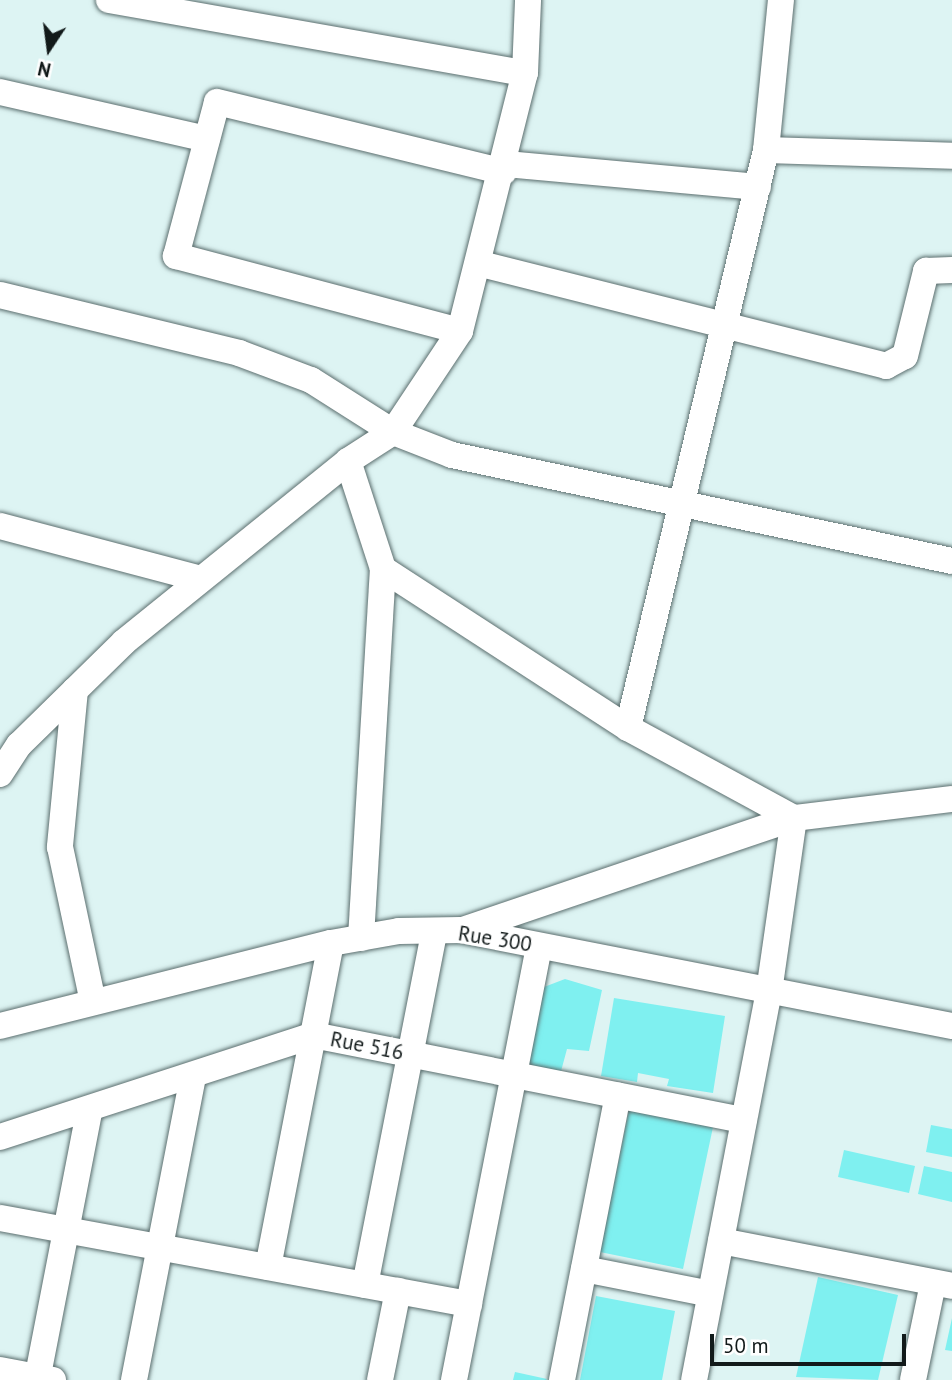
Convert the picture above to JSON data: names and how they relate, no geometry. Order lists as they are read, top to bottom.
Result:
{
  "streets": {
    "street": ["Rue 300", "Rue 516"]
  },
  "scale_bar": "50 m",
  "north": "bottom"
}
